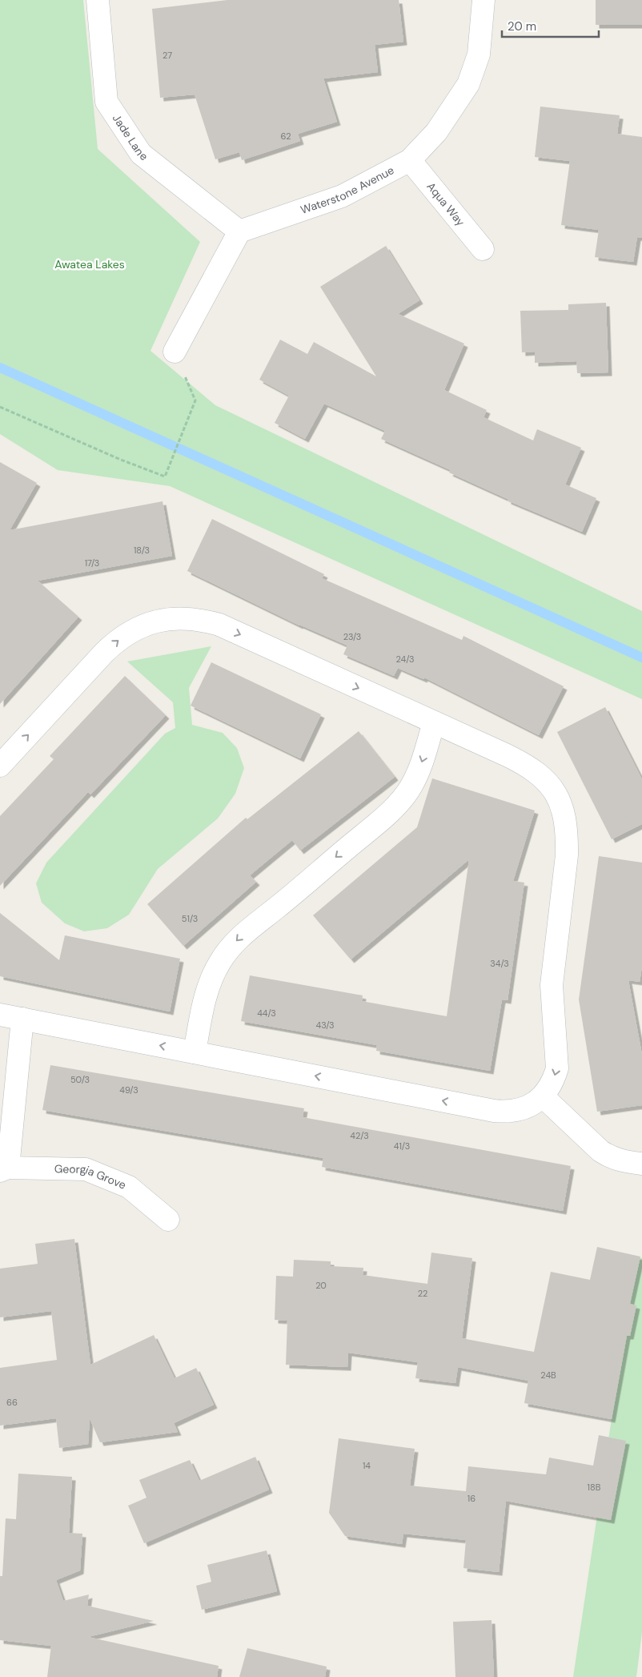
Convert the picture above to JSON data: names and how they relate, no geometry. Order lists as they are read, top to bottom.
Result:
{
  "streets": {
    "street": [
      "Jade Lane",
      "Waterstone Avenue",
      "Aqua Way",
      "Georgia Grove"
    ]
  },
  "crossings": [
    ["Jade Lane", "Waterstone Avenue"],
    ["Waterstone Avenue", "Aqua Way"]
  ],
  "parks": ["Awatea Lakes"],
  "house_numbers": [
    "27",
    "62",
    "18/3",
    "17/3",
    "23/3",
    "24/3",
    "51/3",
    "34/3",
    "44/3",
    "43/3",
    "50/3",
    "49/3",
    "42/3",
    "41/3",
    "20",
    "22",
    "24B",
    "66",
    "14",
    "18B",
    "16"
  ],
  "scale_bar": "20 m"
}
